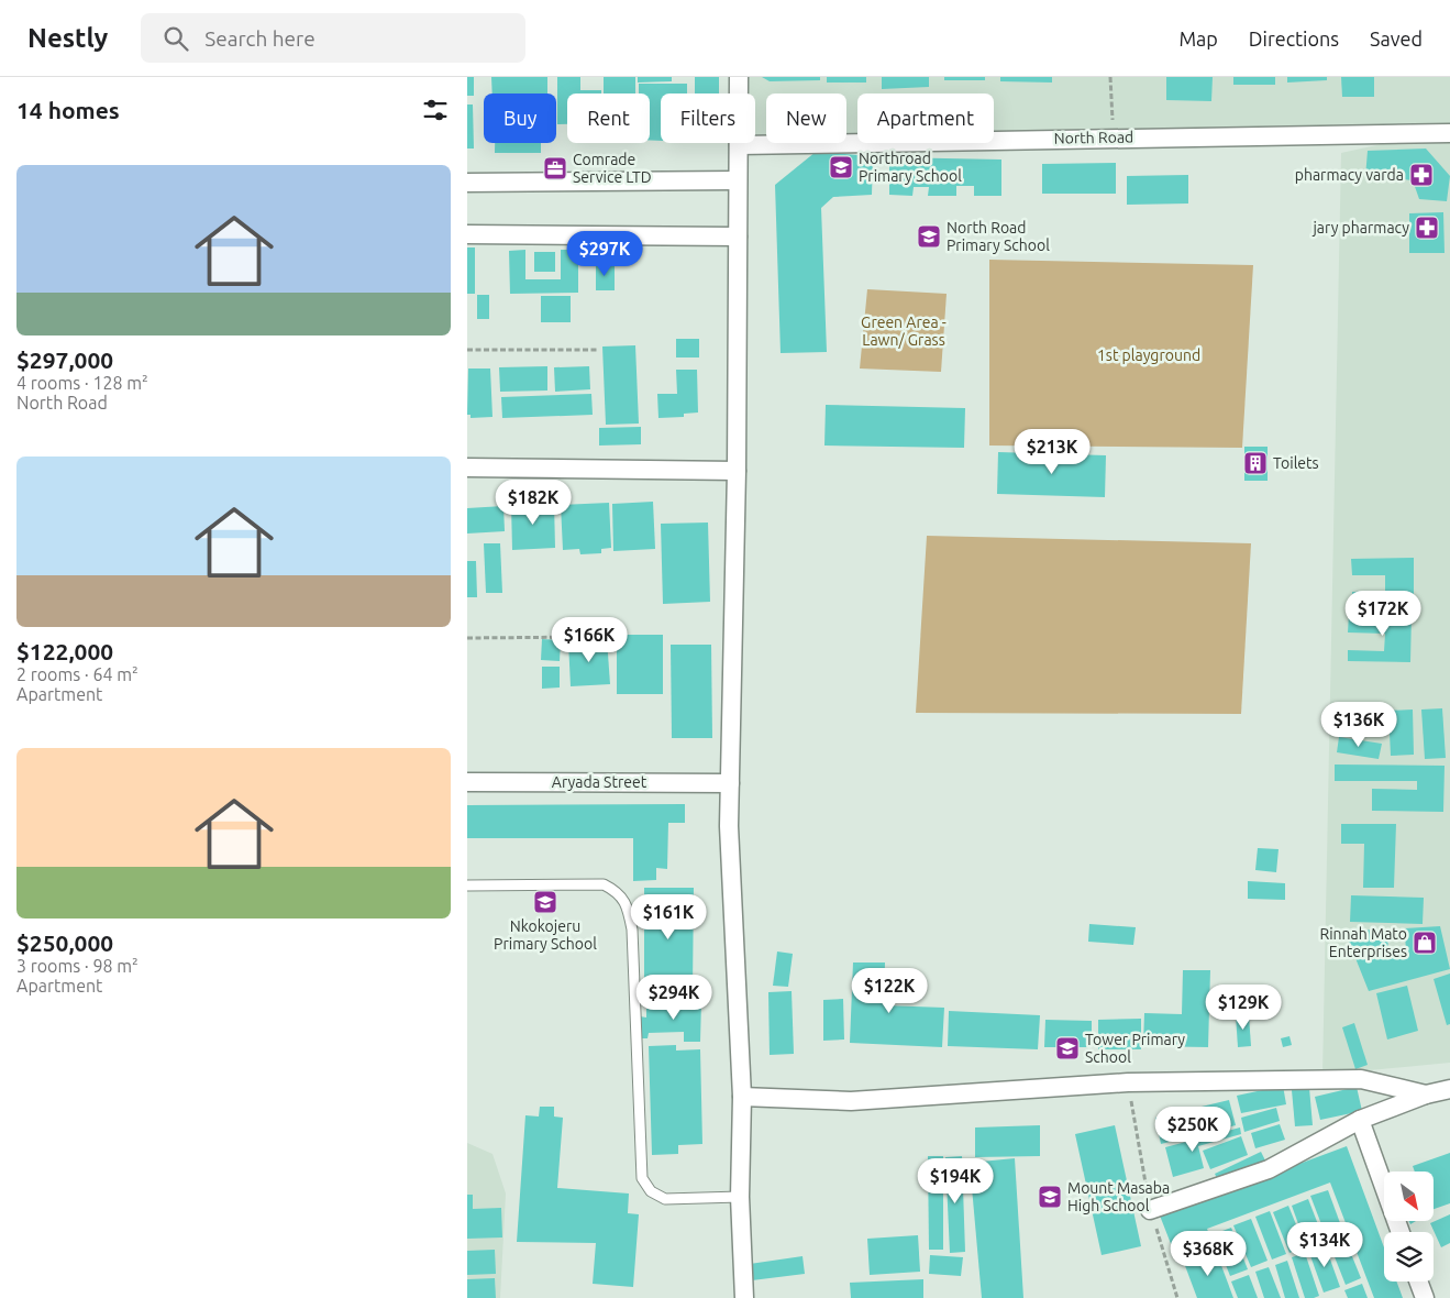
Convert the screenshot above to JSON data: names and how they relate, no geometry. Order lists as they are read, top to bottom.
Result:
{
  "streets": {
    "street": ["North Road", "Aryada Street"]
  },
  "parks": ["Green Area - Lawn/ Grass", "1st playground"],
  "places": {
    "school or university": [
      "Northroad Primary School",
      "North Road Primary School",
      "Nkokojeru Primary School",
      "Tower Primary School",
      "Mount Masaba High School"
    ],
    "office": ["Comrade Service LTD"],
    "pharmacy": ["pharmacy varda", "jary pharmacy"],
    "building": ["Toilets"],
    "shop": ["Rinnah Mato Enterprises"]
  },
  "north": "bottom right",
  "page": {
    "header": "Nestly",
    "search": "Search here",
    "nav": ["Map", "Directions", "Saved"],
    "heading": "14 homes",
    "chip": [
      "Buy",
      "Rent",
      "Filters",
      "New",
      "Apartment"
    ],
    "list": [
      {
        "name": "$297,000",
        "note": "4 rooms · 128 m² · North Road"
      },
      {
        "name": "$122,000",
        "note": "2 rooms · 64 m² · Apartment"
      },
      {
        "name": "$250,000",
        "note": "3 rooms · 98 m² · Apartment"
      }
    ],
    "price": [
      "$297K",
      "$213K",
      "$182K",
      "$172K",
      "$166K",
      "$136K",
      "$161K",
      "$122K",
      "$294K",
      "$129K",
      "$250K",
      "$194K",
      "$134K",
      "$368K"
    ]
  }
}
